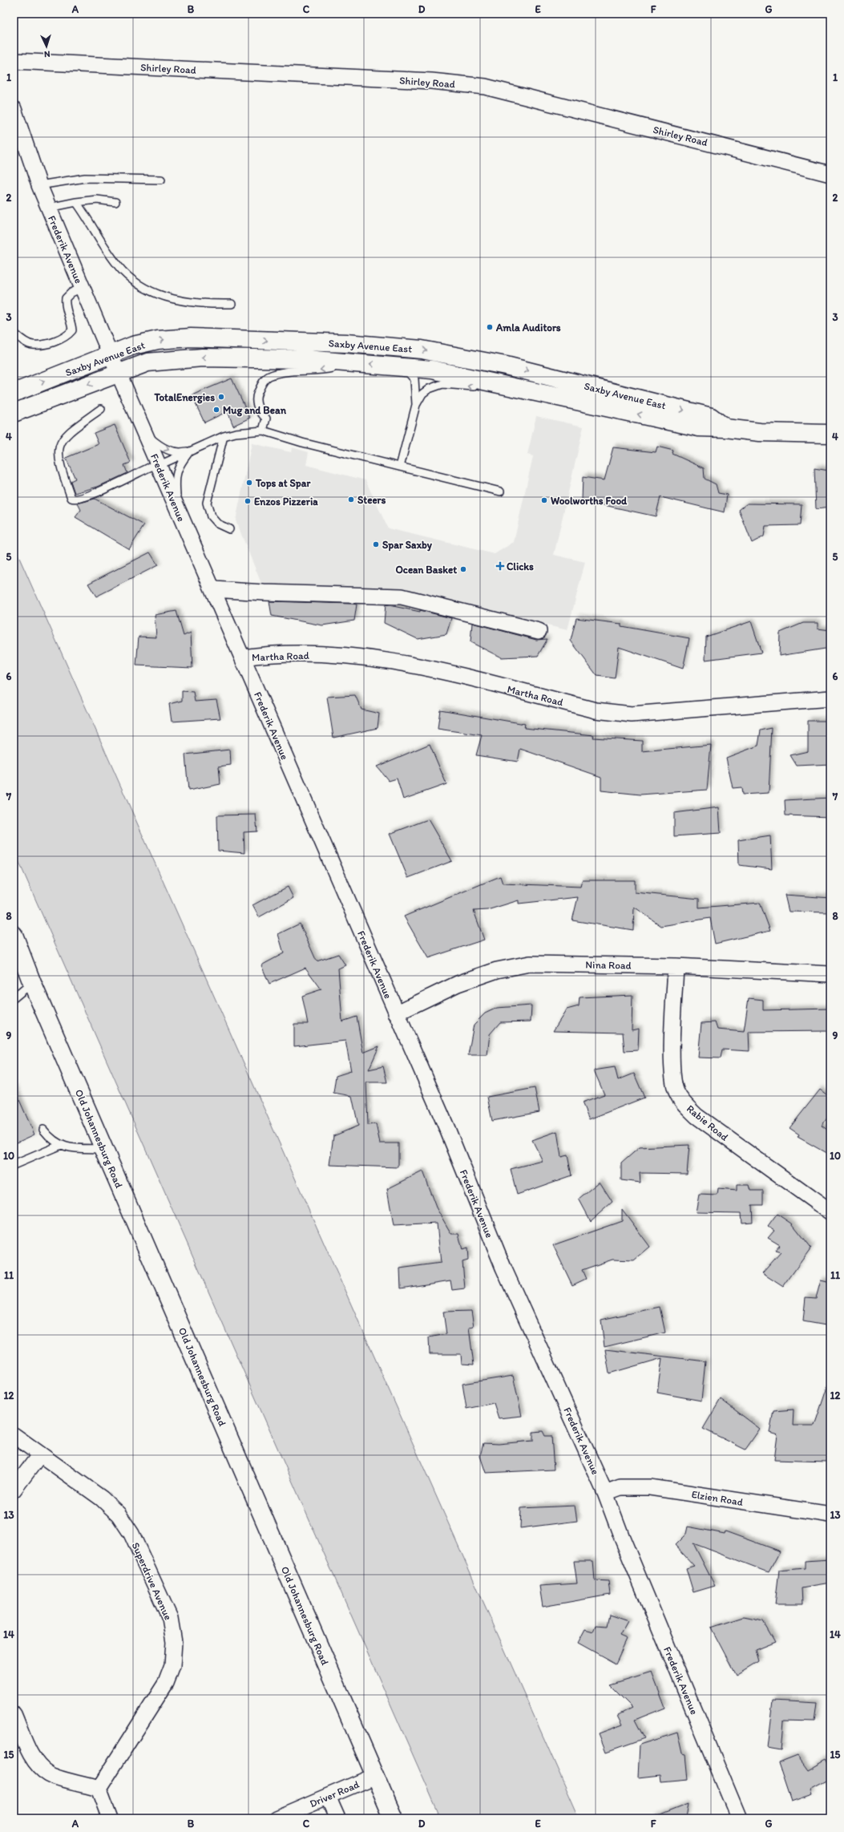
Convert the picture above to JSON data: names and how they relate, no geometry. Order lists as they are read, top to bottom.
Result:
{
  "streets": {
    "street": [
      "Shirley Road",
      "Frederik Avenue",
      "Saxby Avenue East",
      "Martha Road",
      "Nina Road",
      "Rabie Road",
      "Old Johannesburg Road",
      "Elzien Road",
      "Superdrive Avenue",
      "Driver Road"
    ]
  },
  "crossings": [
    ["Frederik Avenue", "Saxby Avenue East"],
    ["Frederik Avenue", "Martha Road"],
    ["Frederik Avenue", "Nina Road"],
    ["Frederik Avenue", "Elzien Road"],
    ["Nina Road", "Rabie Road"],
    ["Old Johannesburg Road", "Driver Road"]
  ],
  "places": {
    "other": [
      "Amla Auditors",
      "TotalEnergies",
      "Mug and Bean",
      "Tops at Spar",
      "Steers",
      "Woolworths Food",
      "Enzos Pizzeria",
      "Spar Saxby",
      "Ocean Basket"
    ],
    "health": ["Clicks"]
  },
  "north": "bottom",
  "grid": {
    "columns": [
      "A",
      "B",
      "C",
      "D",
      "E",
      "F",
      "G"
    ],
    "rows": [
      "1",
      "2",
      "3",
      "4",
      "5",
      "6",
      "7",
      "8",
      "9",
      "10",
      "11",
      "12",
      "13",
      "14",
      "15"
    ]
  }
}
